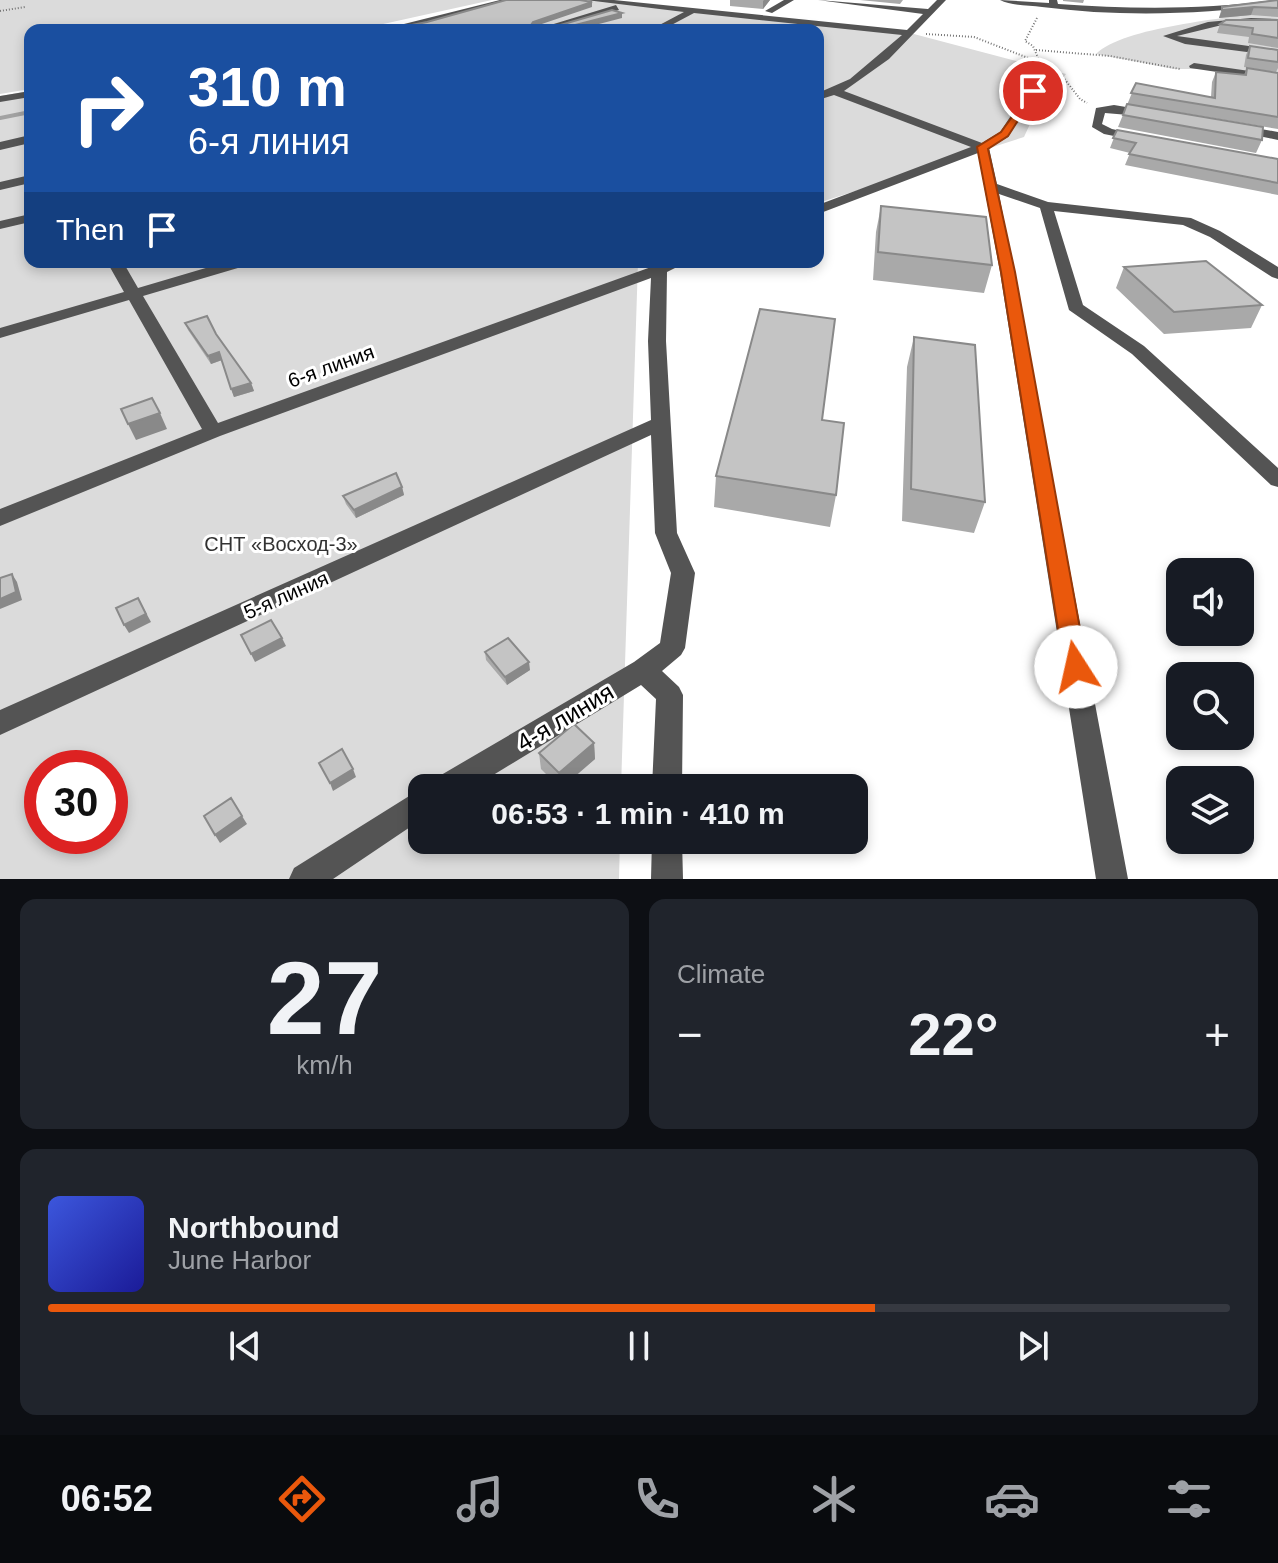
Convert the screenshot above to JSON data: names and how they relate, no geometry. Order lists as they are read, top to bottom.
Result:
{
  "streets": {
    "street": ["6-я линия", "5-я линия", "4-я линия"]
  },
  "crossings": [
    ["5-я линия", "4-я линия"]
  ],
  "parks": ["СНТ «Восход-3»"],
  "page": {
    "turn": ["310 m", "6-я линия"],
    "then": "Then",
    "limit": "30",
    "trip": "06:53 · 1 min · 410 m",
    "tile": [
      ["27", "km/h"],
      "Climate"
    ],
    "heat": ["−", "22°", "+"],
    "song": ["Northbound", "June Harbor"],
    "tabs": "06:52"
  }
}
